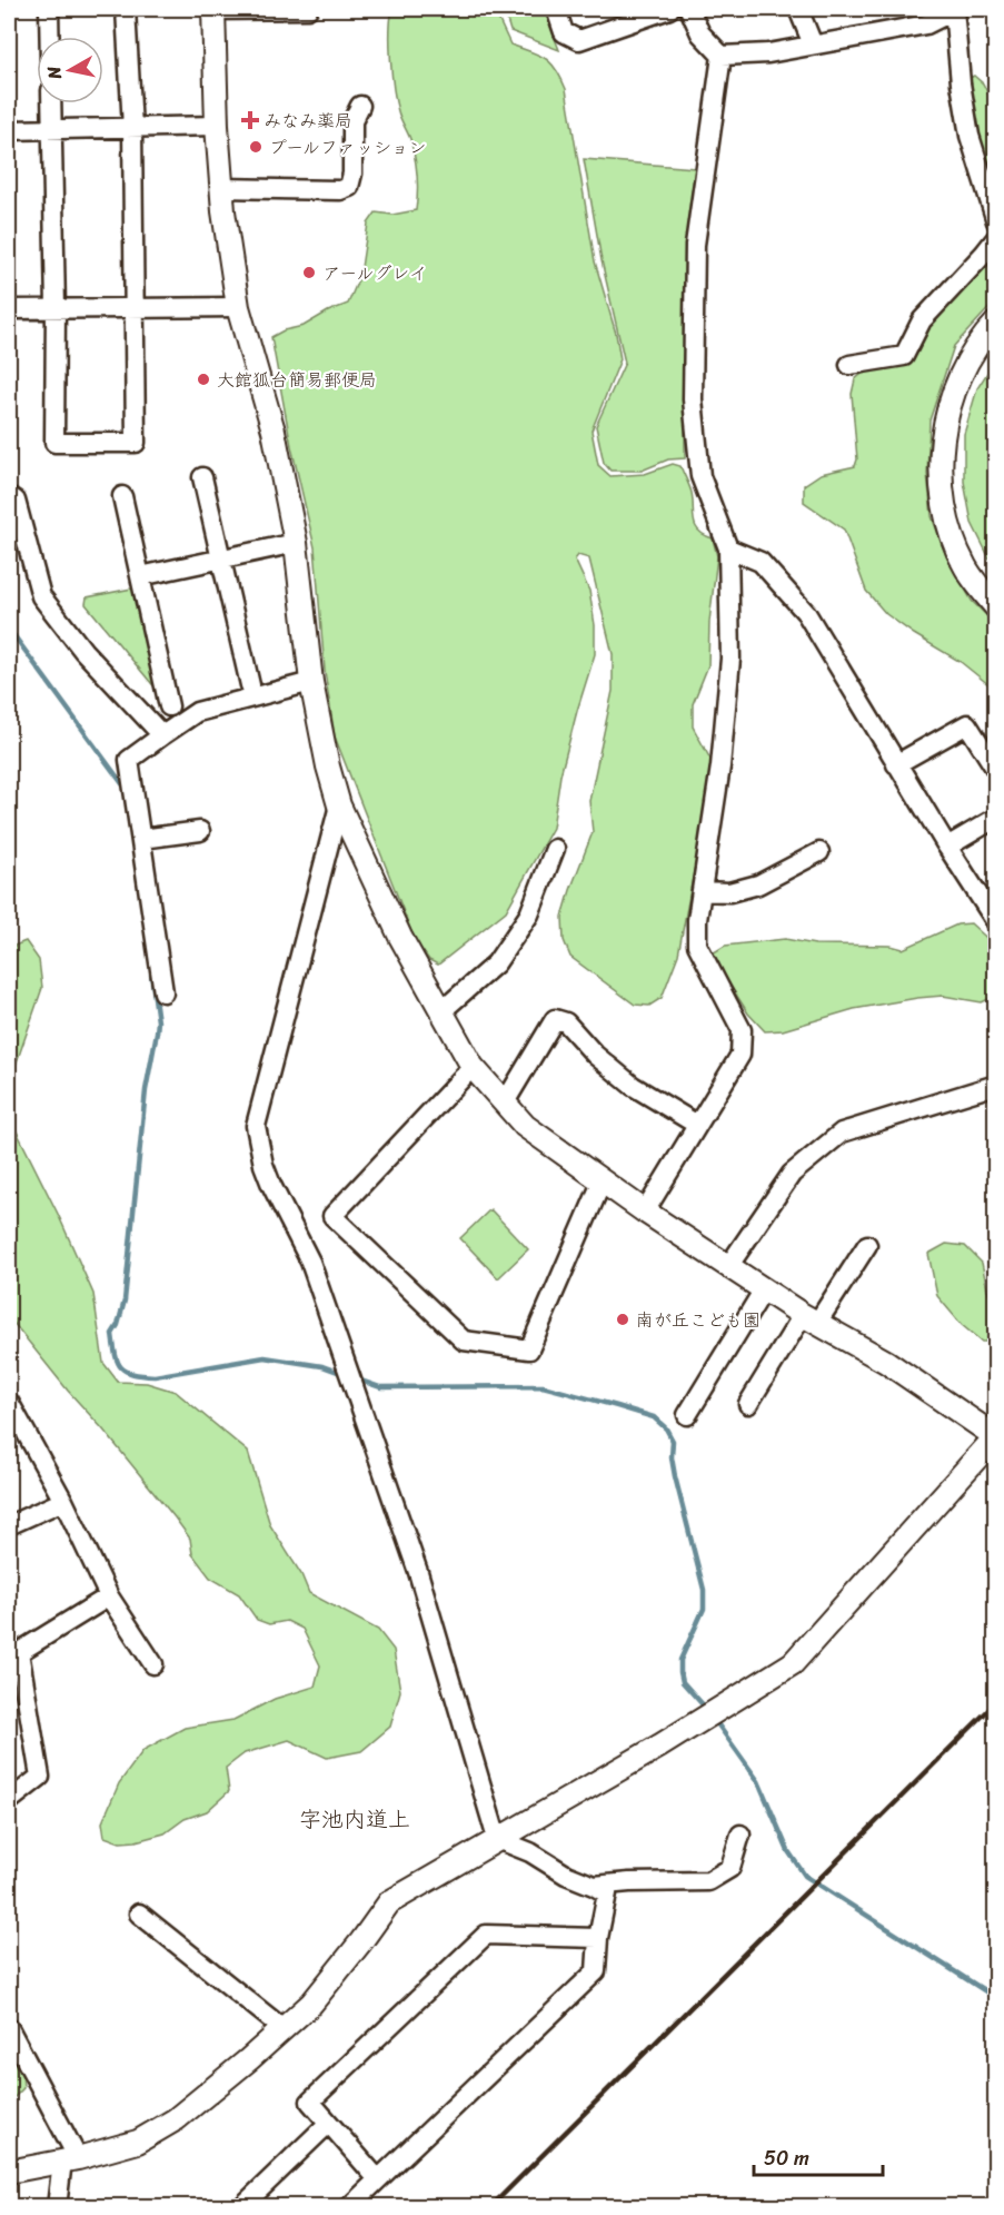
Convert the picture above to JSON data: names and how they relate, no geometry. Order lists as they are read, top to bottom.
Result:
{
  "districts": ["字池内道上"],
  "places": {
    "health": ["みなみ薬局"],
    "other": [
      "プールファッション",
      "アールグレイ",
      "大館狐台簡易郵便局",
      "南が丘こども園"
    ]
  },
  "scale_bar": "50 m",
  "north": "left"
}
